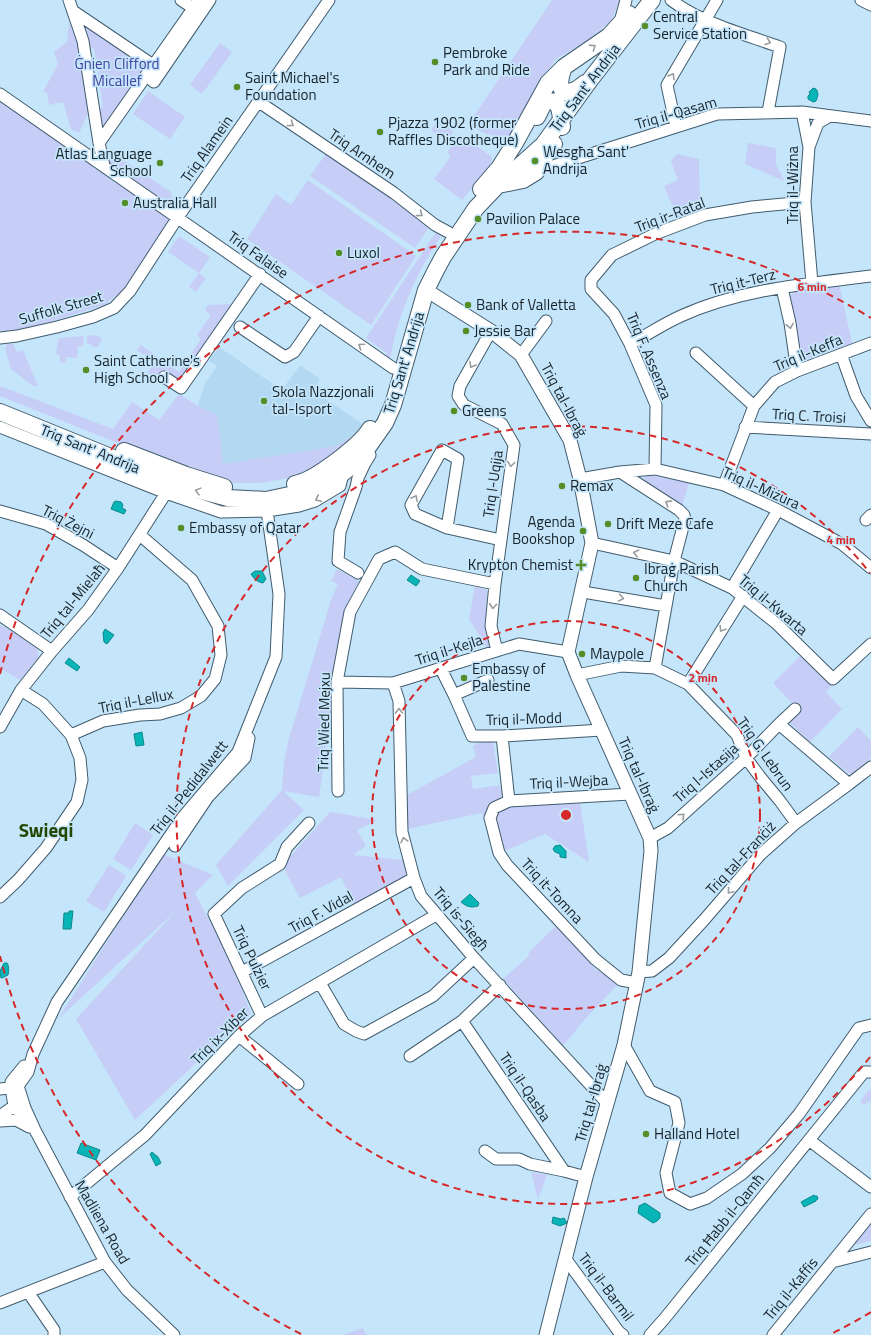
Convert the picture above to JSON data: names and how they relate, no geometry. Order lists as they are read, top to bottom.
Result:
{
  "streets": {
    "highway": ["Triq Sant' Andrija"],
    "main road": ["Triq tal-Ibraġ"],
    "street": [
      "Triq il-Qasam",
      "Triq Alamein",
      "Triq Arnhem",
      "Triq il-Wiżna",
      "Triq ir-Ratal",
      "Triq Falaise",
      "Triq it-Terz",
      "Suffolk Street",
      "Triq il-Keffa",
      "Triq F. Assenza",
      "Triq C. Troisi",
      "Triq l-Uqija",
      "Triq il-Miżura",
      "Triq Żejni",
      "Triq tal-Mielaħ",
      "Triq il-Kwarta",
      "Triq il-Kejla",
      "Triq il-Lellux",
      "Triq il-Modd",
      "Triq Wied Mejxu",
      "Triq G. Lebrun",
      "Triq l-Istasija",
      "Triq il-Wejba",
      "Triq il-Pedidalwett",
      "Triq tal-Franċiż",
      "Triq it-Tomna",
      "Triq F. Vidal",
      "Triq is-Siegħ",
      "Triq Pulzier",
      "Triq ix-Xiber",
      "Triq il-Qasba",
      "Triq Ħabb il-Qamħ",
      "Madliena Road",
      "Triq il-Barmil",
      "Triq il-Kaffis"
    ]
  },
  "crossings": [
    ["Triq Sant' Andrija", "Triq Arnhem"],
    ["Triq Sant' Andrija", "Triq Falaise"],
    ["Triq Sant' Andrija", "Triq tal-Ibraġ"],
    ["Triq il-Qasam", "Triq il-Wiżna"],
    ["Triq Alamein", "Triq Arnhem"],
    ["Triq Alamein", "Triq Falaise"],
    ["Triq Alamein", "Suffolk Street"],
    ["Triq il-Wiżna", "Triq ir-Ratal"],
    ["Triq il-Wiżna", "Triq it-Terz"],
    ["Triq ir-Ratal", "Triq F. Assenza"],
    ["Triq Falaise", "Suffolk Street"],
    ["Triq it-Terz", "Triq F. Assenza"],
    ["Triq il-Keffa", "Triq C. Troisi"],
    ["Triq il-Keffa", "Triq il-Miżura"],
    ["Triq F. Assenza", "Triq il-Miżura"],
    ["Triq tal-Ibraġ", "Triq l-Uqija"],
    ["Triq tal-Ibraġ", "Triq il-Miżura"],
    ["Triq tal-Ibraġ", "Triq il-Kwarta"],
    ["Triq tal-Ibraġ", "Triq il-Kejla"],
    ["Triq tal-Ibraġ", "Triq il-Modd"],
    ["Triq tal-Ibraġ", "Triq G. Lebrun"],
    ["Triq tal-Ibraġ", "Triq l-Istasija"],
    ["Triq tal-Ibraġ", "Triq il-Wejba"],
    ["Triq tal-Ibraġ", "Triq tal-Franċiż"],
    ["Triq tal-Ibraġ", "Triq it-Tomna"],
    ["Triq tal-Ibraġ", "Triq is-Siegħ"],
    ["Triq tal-Ibraġ", "Triq il-Barmil"],
    ["Triq l-Uqija", "Triq il-Kejla"],
    ["Triq l-Uqija", "Triq Wied Mejxu"],
    ["Triq Żejni", "Triq tal-Mielaħ"],
    ["Triq tal-Mielaħ", "Triq il-Lellux"],
    ["Triq il-Kejla", "Triq il-Modd"],
    ["Triq il-Kejla", "Triq Wied Mejxu"],
    ["Triq il-Kejla", "Triq is-Siegħ"],
    ["Triq G. Lebrun", "Triq l-Istasija"],
    ["Triq G. Lebrun", "Triq tal-Franċiż"],
    ["Triq il-Wejba", "Triq it-Tomna"],
    ["Triq il-Pedidalwett", "Madliena Road"],
    ["Triq tal-Franċiż", "Triq it-Tomna"],
    ["Triq F. Vidal", "Triq is-Siegħ"],
    ["Triq F. Vidal", "Triq Pulzier"],
    ["Triq is-Siegħ", "Triq ix-Xiber"],
    ["Triq Pulzier", "Triq ix-Xiber"],
    ["Triq ix-Xiber", "Madliena Road"]
  ],
  "one_way": [
    "Triq Arnhem",
    "Triq l-Uqija",
    "Triq l-Istasija",
    "Triq tal-Franċiż",
    "Triq is-Siegħ"
  ],
  "districts": ["Swieqi"],
  "parks": ["Ġnien Clifford Micallef"],
  "places": {
    "other": [
      "Central Service Station",
      "Pembroke Park and Ride",
      "Saint Michael's Foundation",
      "Pjazza 1902 (former Raffles Discotheque)",
      "Wesgħa Sant' Andrija",
      "Atlas Language School",
      "Australia Hall",
      "Pavilion Palace",
      "Luxol",
      "Bank of Valletta",
      "Jessie Bar",
      "Saint Catherine's High School",
      "Skola Nazzjonali tal-Isport",
      "Greens",
      "Remax",
      "Drift Meze Cafe",
      "Embassy of Qatar",
      "Agenda Bookshop",
      "Ibraġ Parish Church",
      "Maypole",
      "Embassy of Palestine",
      "Halland Hotel"
    ],
    "health": ["Krypton Chemist"]
  },
  "rings": ["6 min", "4 min", "2 min"]
}
